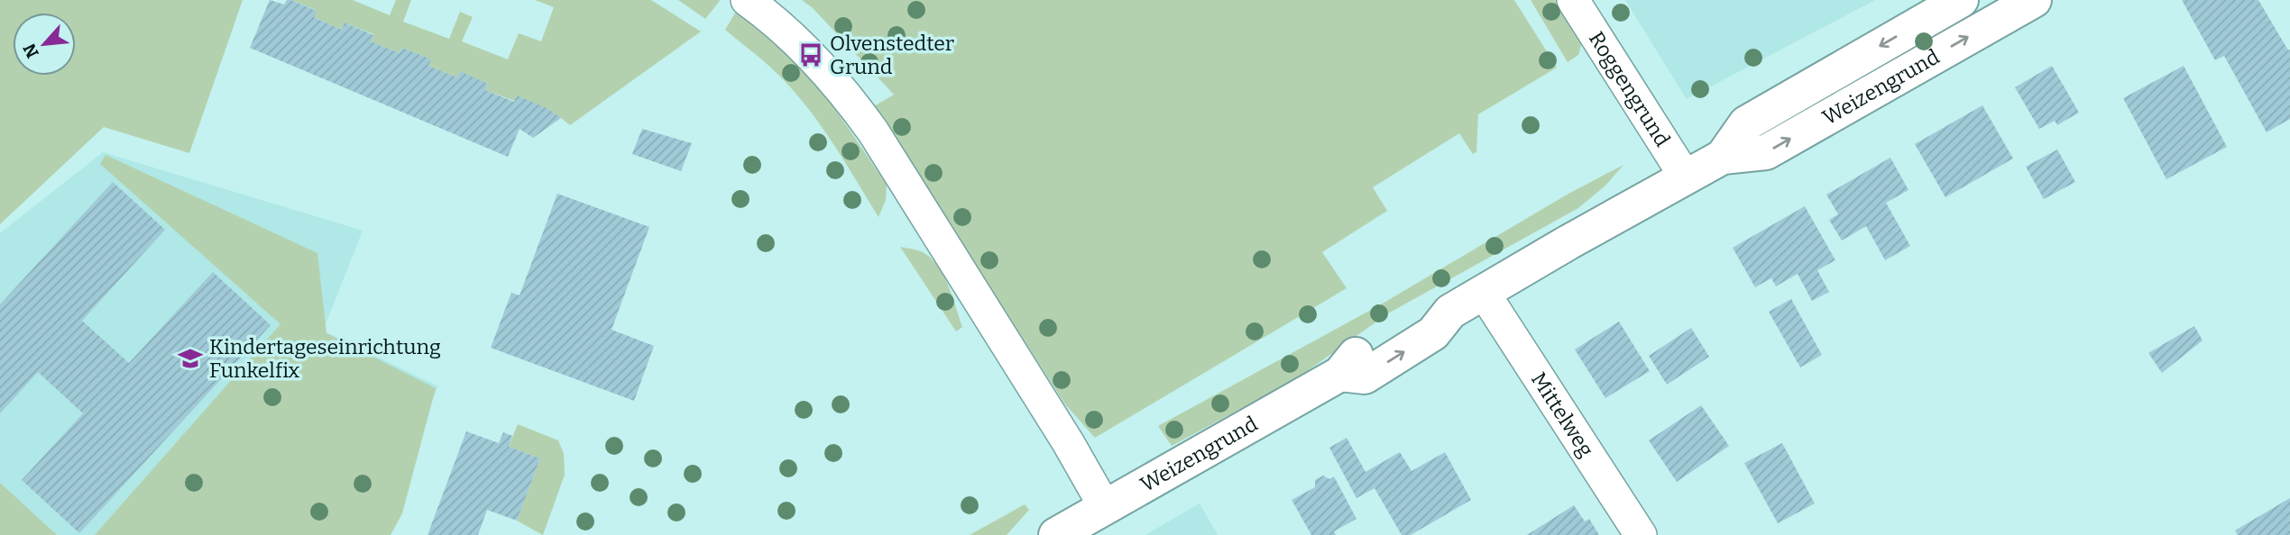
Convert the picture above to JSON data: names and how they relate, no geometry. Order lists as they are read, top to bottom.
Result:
{
  "streets": {
    "main road": ["Weizengrund"],
    "street": ["Roggengrund", "Mittelweg"]
  },
  "crossings": [
    ["Weizengrund", "Roggengrund"],
    ["Weizengrund", "Mittelweg"]
  ],
  "places": {
    "bus stop": ["Olvenstedter Grund"],
    "school or university": ["Kindertageseinrichtung Funkelfix"]
  },
  "north": "bottom left"
}
